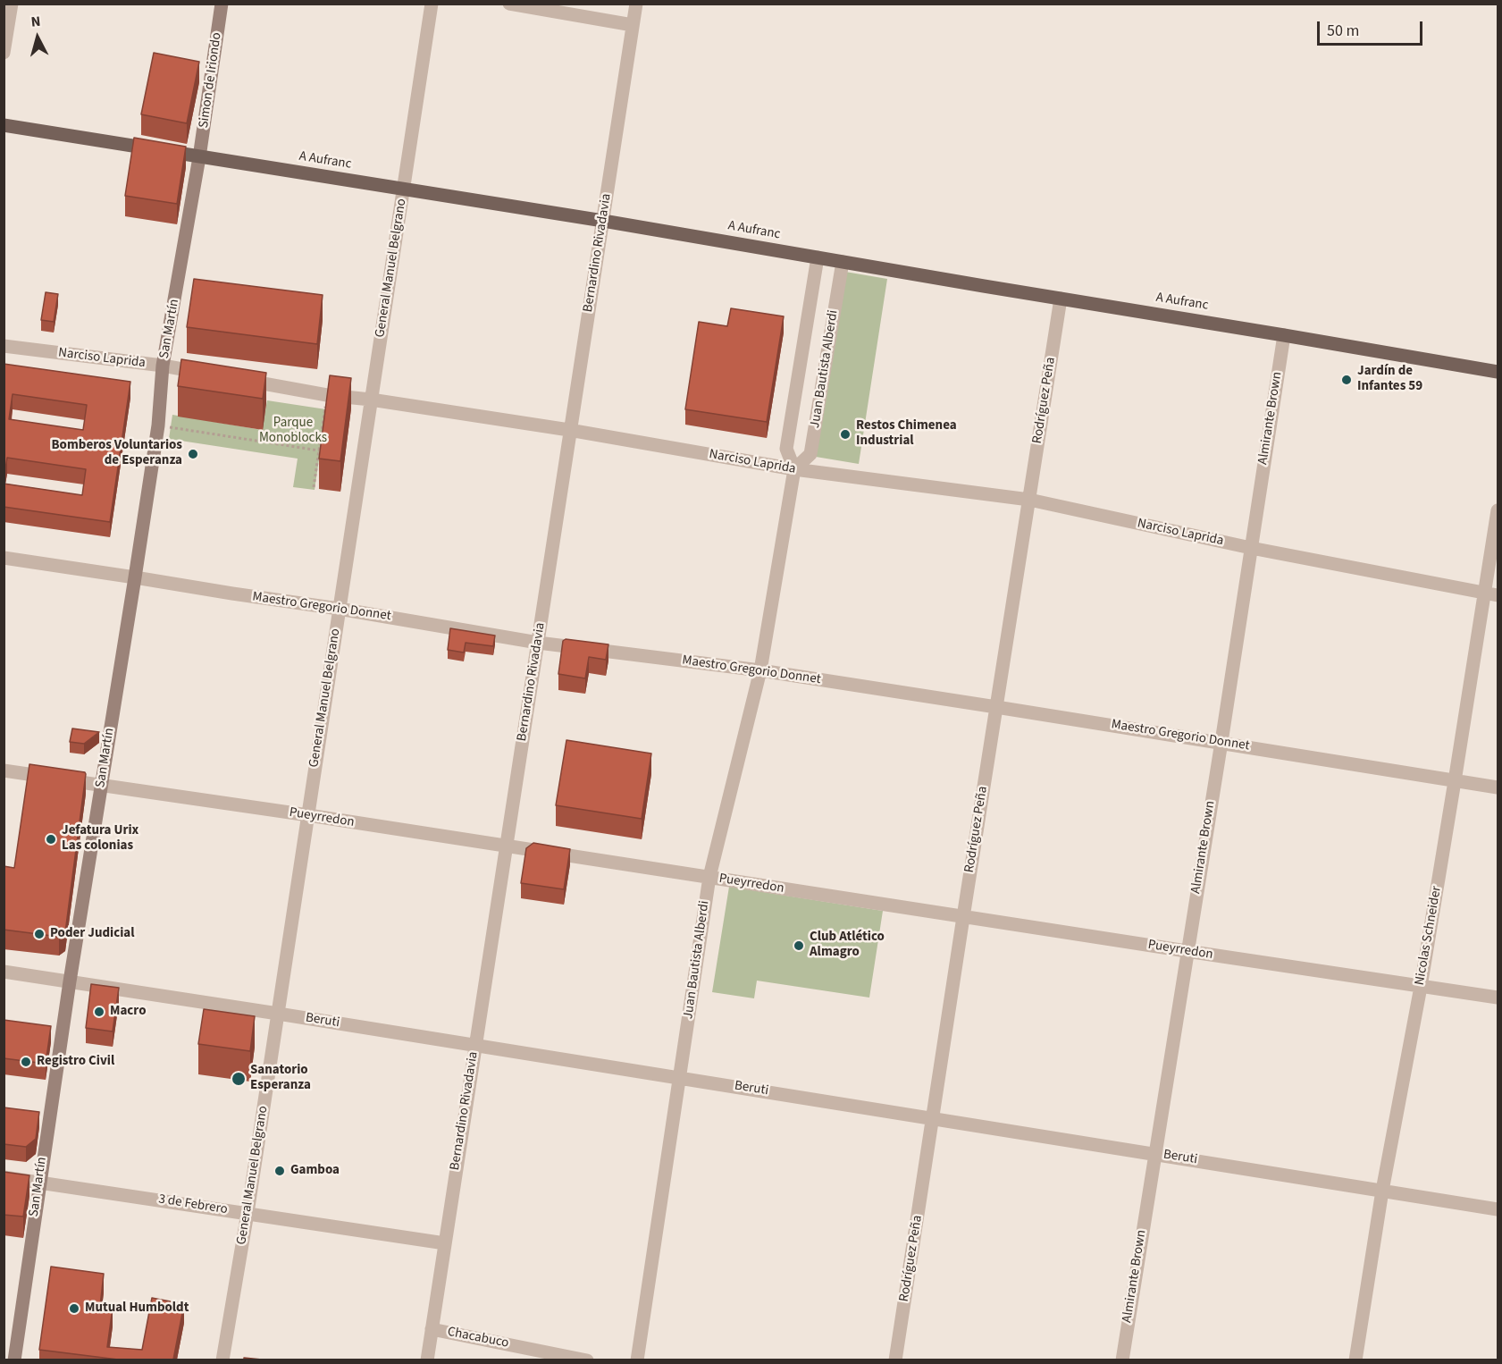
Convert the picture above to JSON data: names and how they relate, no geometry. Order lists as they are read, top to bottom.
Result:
{
  "streets": {
    "main road": ["Simon de Iriondo", "A Aufranc", "San Martín"],
    "street": [
      "Bernardino Rivadavia",
      "General Manuel Belgrano",
      "Narciso Laprida",
      "Juan Bautista Alberdi",
      "Rodríguez Peña",
      "Almirante Brown",
      "Maestro Gregorio Donnet",
      "Pueyrredon",
      "Nicolas Schneider",
      "Beruti",
      "3 de Febrero",
      "Chacabuco"
    ]
  },
  "crossings": [
    ["Simon de Iriondo", "A Aufranc"],
    ["Simon de Iriondo", "San Martín"],
    ["A Aufranc", "Bernardino Rivadavia"],
    ["A Aufranc", "General Manuel Belgrano"],
    ["A Aufranc", "San Martín"],
    ["A Aufranc", "Juan Bautista Alberdi"],
    ["A Aufranc", "Rodríguez Peña"],
    ["A Aufranc", "Almirante Brown"],
    ["Bernardino Rivadavia", "Narciso Laprida"],
    ["Bernardino Rivadavia", "Maestro Gregorio Donnet"],
    ["Bernardino Rivadavia", "Pueyrredon"],
    ["Bernardino Rivadavia", "Beruti"],
    ["Bernardino Rivadavia", "3 de Febrero"],
    ["Bernardino Rivadavia", "Chacabuco"],
    ["General Manuel Belgrano", "Narciso Laprida"],
    ["General Manuel Belgrano", "Maestro Gregorio Donnet"],
    ["General Manuel Belgrano", "Pueyrredon"],
    ["General Manuel Belgrano", "Beruti"],
    ["General Manuel Belgrano", "3 de Febrero"],
    ["San Martín", "Narciso Laprida"],
    ["San Martín", "Maestro Gregorio Donnet"],
    ["San Martín", "Pueyrredon"],
    ["San Martín", "Beruti"],
    ["San Martín", "3 de Febrero"],
    ["Narciso Laprida", "Juan Bautista Alberdi"],
    ["Narciso Laprida", "Rodríguez Peña"],
    ["Narciso Laprida", "Almirante Brown"],
    ["Narciso Laprida", "Nicolas Schneider"],
    ["Juan Bautista Alberdi", "Maestro Gregorio Donnet"],
    ["Juan Bautista Alberdi", "Pueyrredon"],
    ["Juan Bautista Alberdi", "Beruti"],
    ["Rodríguez Peña", "Maestro Gregorio Donnet"],
    ["Rodríguez Peña", "Pueyrredon"],
    ["Rodríguez Peña", "Beruti"],
    ["Almirante Brown", "Maestro Gregorio Donnet"],
    ["Almirante Brown", "Pueyrredon"],
    ["Almirante Brown", "Beruti"],
    ["Maestro Gregorio Donnet", "Nicolas Schneider"],
    ["Pueyrredon", "Nicolas Schneider"],
    ["Nicolas Schneider", "Beruti"]
  ],
  "parks": ["Parque Monoblocks"],
  "places": [
    "Jardín de Infantes 59",
    "Restos Chimenea Industrial",
    "Bomberos Voluntarios de Esperanza",
    "Jefatura Urix Las colonias",
    "Poder Judicial",
    "Club Atlético Almagro",
    "Macro",
    "Registro Civil",
    "Sanatorio Esperanza",
    "Gamboa",
    "Mutual Humboldt"
  ],
  "scale_bar": "50 m",
  "north": "top"
}
